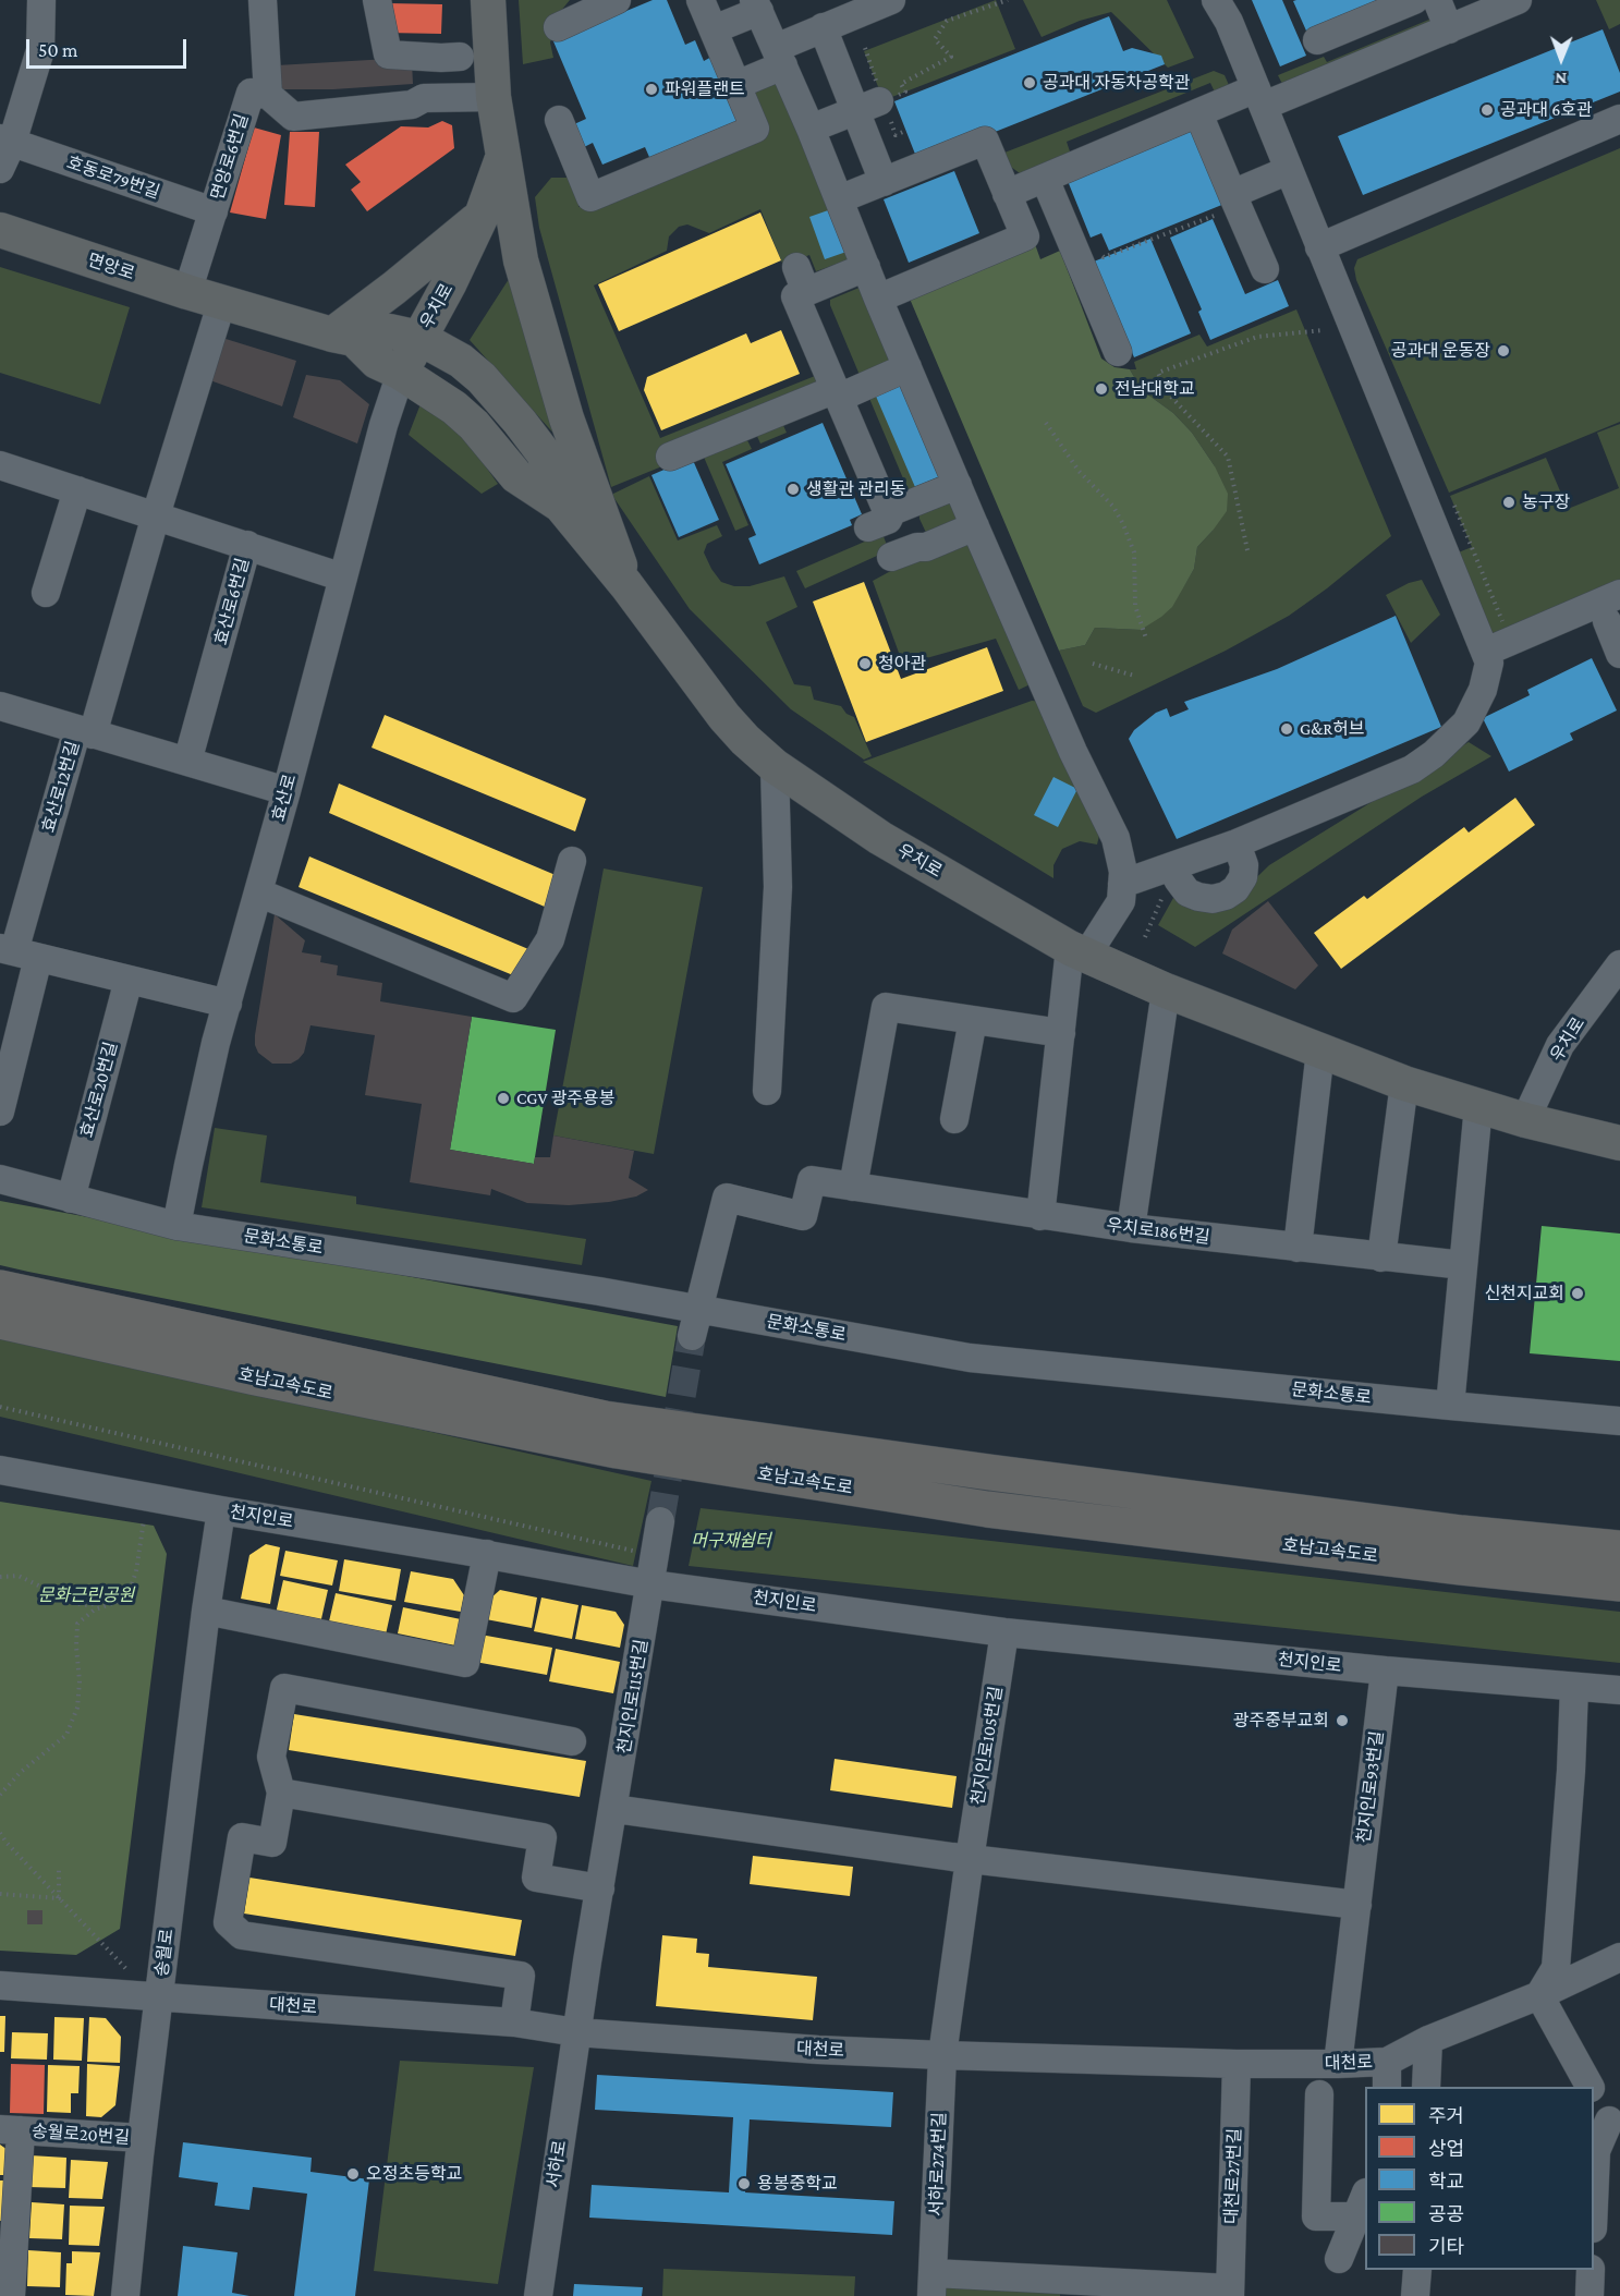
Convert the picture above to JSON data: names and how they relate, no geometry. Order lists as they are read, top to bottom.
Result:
{
  "streets": {
    "highway": ["호남고속도로"],
    "main road": ["면앙로", "우치로"],
    "street": [
      "면앙로6번길",
      "호동로79번길",
      "효산로6번길",
      "효산로12번길",
      "효산로",
      "효산로20번길",
      "우치로186번길",
      "문화소통로",
      "천지인로",
      "천지인로115번길",
      "천지인로105번길",
      "천지인로93번길",
      "송월로",
      "대천로",
      "송월로20번길",
      "서하로",
      "서하로274번길",
      "대천로27번길"
    ]
  },
  "crossings": [
    ["면앙로6번길", "호동로79번길"],
    ["면앙로6번길", "면앙로"],
    ["면앙로", "우치로"],
    ["면앙로", "효산로"],
    ["우치로", "효산로"],
    ["효산로6번길", "효산로12번길"],
    ["효산로6번길", "효산로"],
    ["효산로12번길", "효산로"],
    ["효산로", "문화소통로"],
    ["효산로20번길", "문화소통로"],
    ["우치로186번길", "문화소통로"],
    ["천지인로", "천지인로115번길"],
    ["천지인로", "천지인로105번길"],
    ["천지인로", "천지인로93번길"],
    ["천지인로", "송월로"],
    ["천지인로115번길", "대천로"],
    ["천지인로115번길", "서하로"],
    ["천지인로105번길", "대천로"],
    ["천지인로105번길", "서하로274번길"],
    ["천지인로93번길", "대천로"],
    ["송월로", "대천로"],
    ["송월로", "송월로20번길"],
    ["대천로", "서하로"],
    ["대천로", "서하로274번길"],
    ["대천로", "대천로27번길"],
    ["서하로274번길", "대천로27번길"]
  ],
  "parks": ["머구재쉼터", "문화근린공원"],
  "places": [
    "공과대 자동차공학관",
    "파워플랜트",
    "공과대 6호관",
    "공과대 운동장",
    "전남대학교",
    "생활관 관리동",
    "농구장",
    "청아관",
    "G&R허브",
    "CGV 광주용봉",
    "신천지교회",
    "광주중부교회",
    "오정초등학교",
    "용봉중학교"
  ],
  "legend": [
    "주거",
    "상업",
    "학교",
    "공공",
    "기타"
  ],
  "scale_bar": "50 m",
  "north": "bottom"
}
